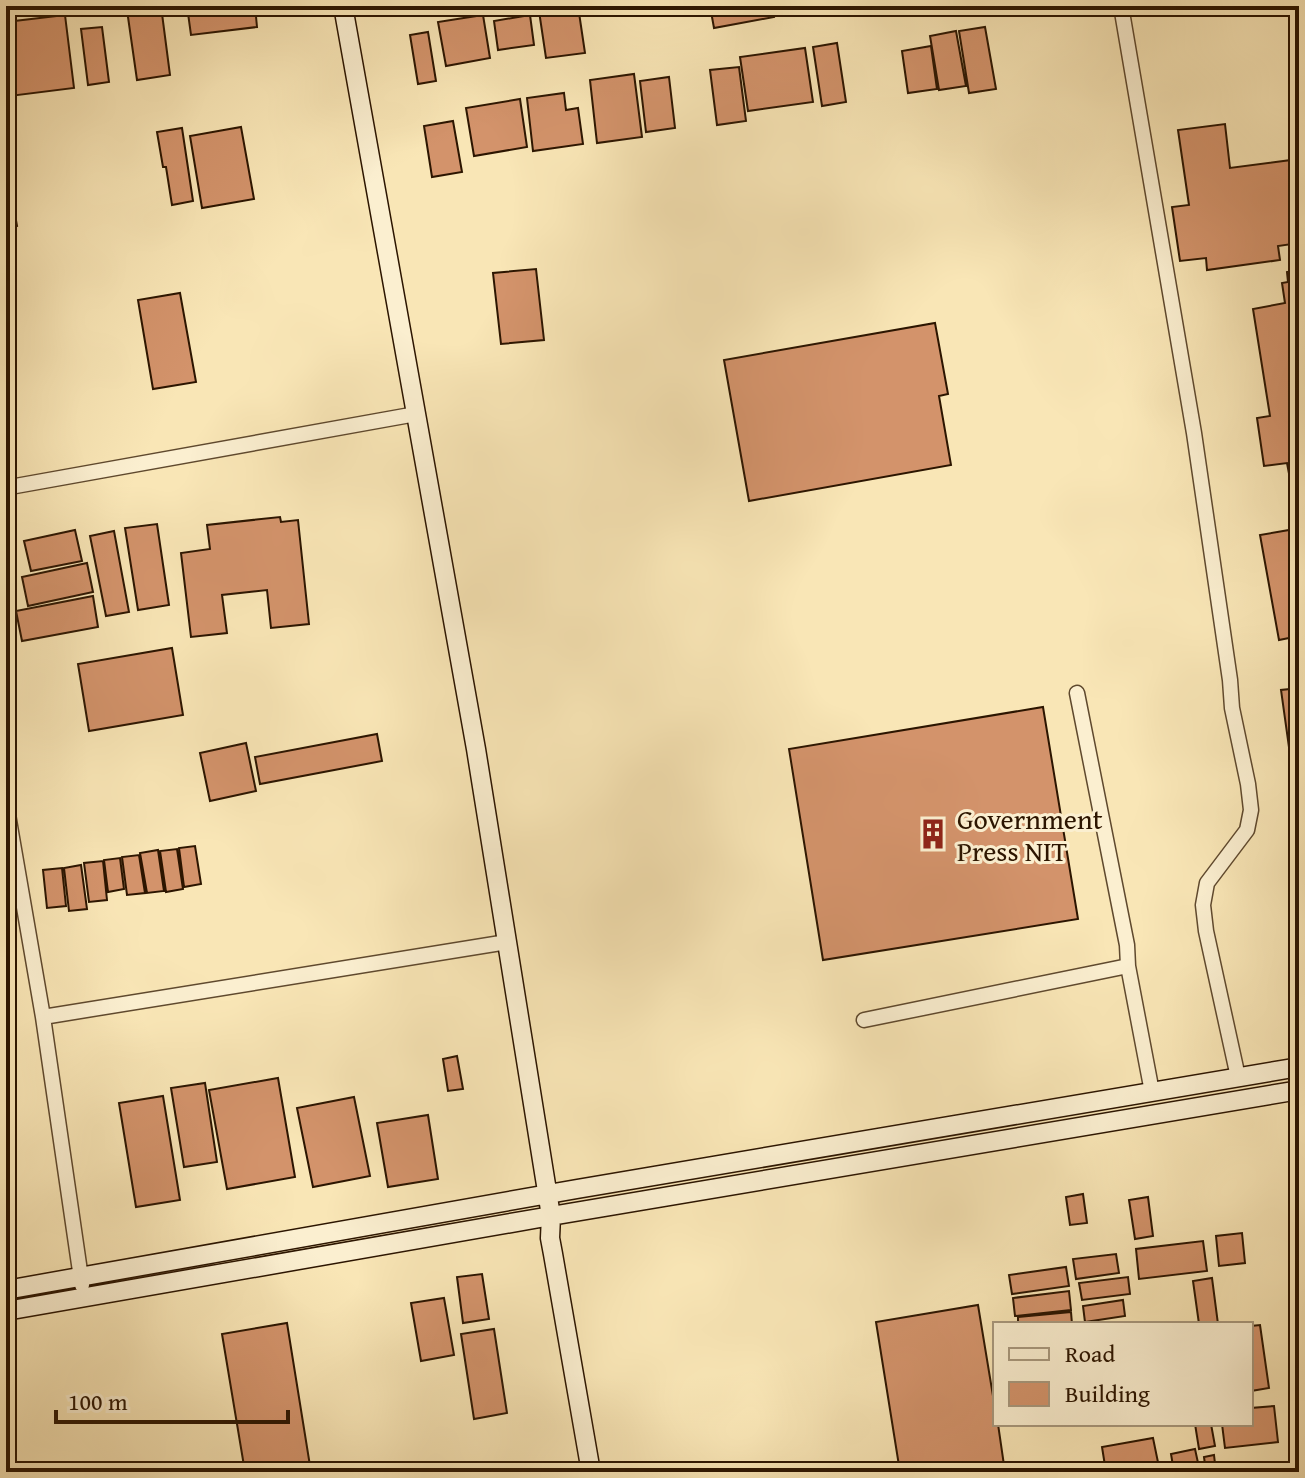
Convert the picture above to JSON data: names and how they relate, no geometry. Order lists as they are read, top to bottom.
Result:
{
  "places": {
    "building": ["Government Press NIT"]
  },
  "legend": ["Road", "Building"],
  "scale_bar": "100 m"
}
